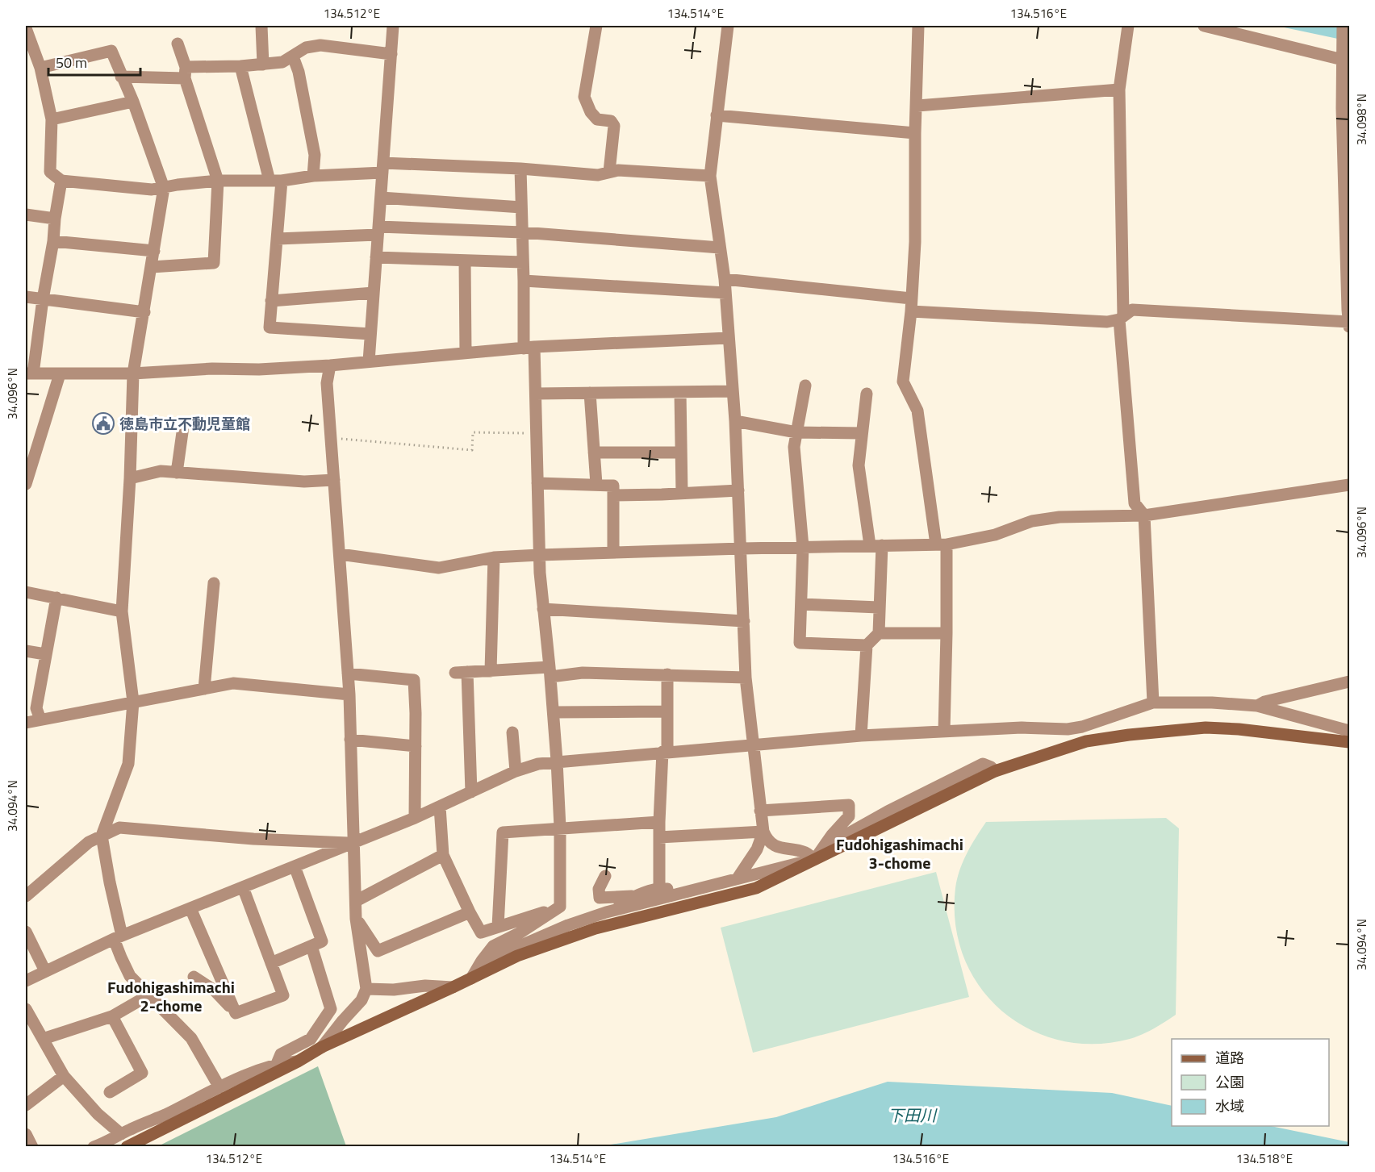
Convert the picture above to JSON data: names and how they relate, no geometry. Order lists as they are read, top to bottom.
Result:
{
  "districts": ["Fudohigashimachi 3-chome", "Fudohigashimachi 2-chome"],
  "water": ["下田川"],
  "places": {
    "public building": ["徳島市立不動児童館"]
  },
  "legend": ["道路", "公園", "水域"],
  "scale_bar": "50 m",
  "coordinates": [
    "134.512°E",
    "134.514°E",
    "134.516°E",
    "34.098°N",
    "34.096°N",
    "34.094°N",
    "134.518°E"
  ]
}
